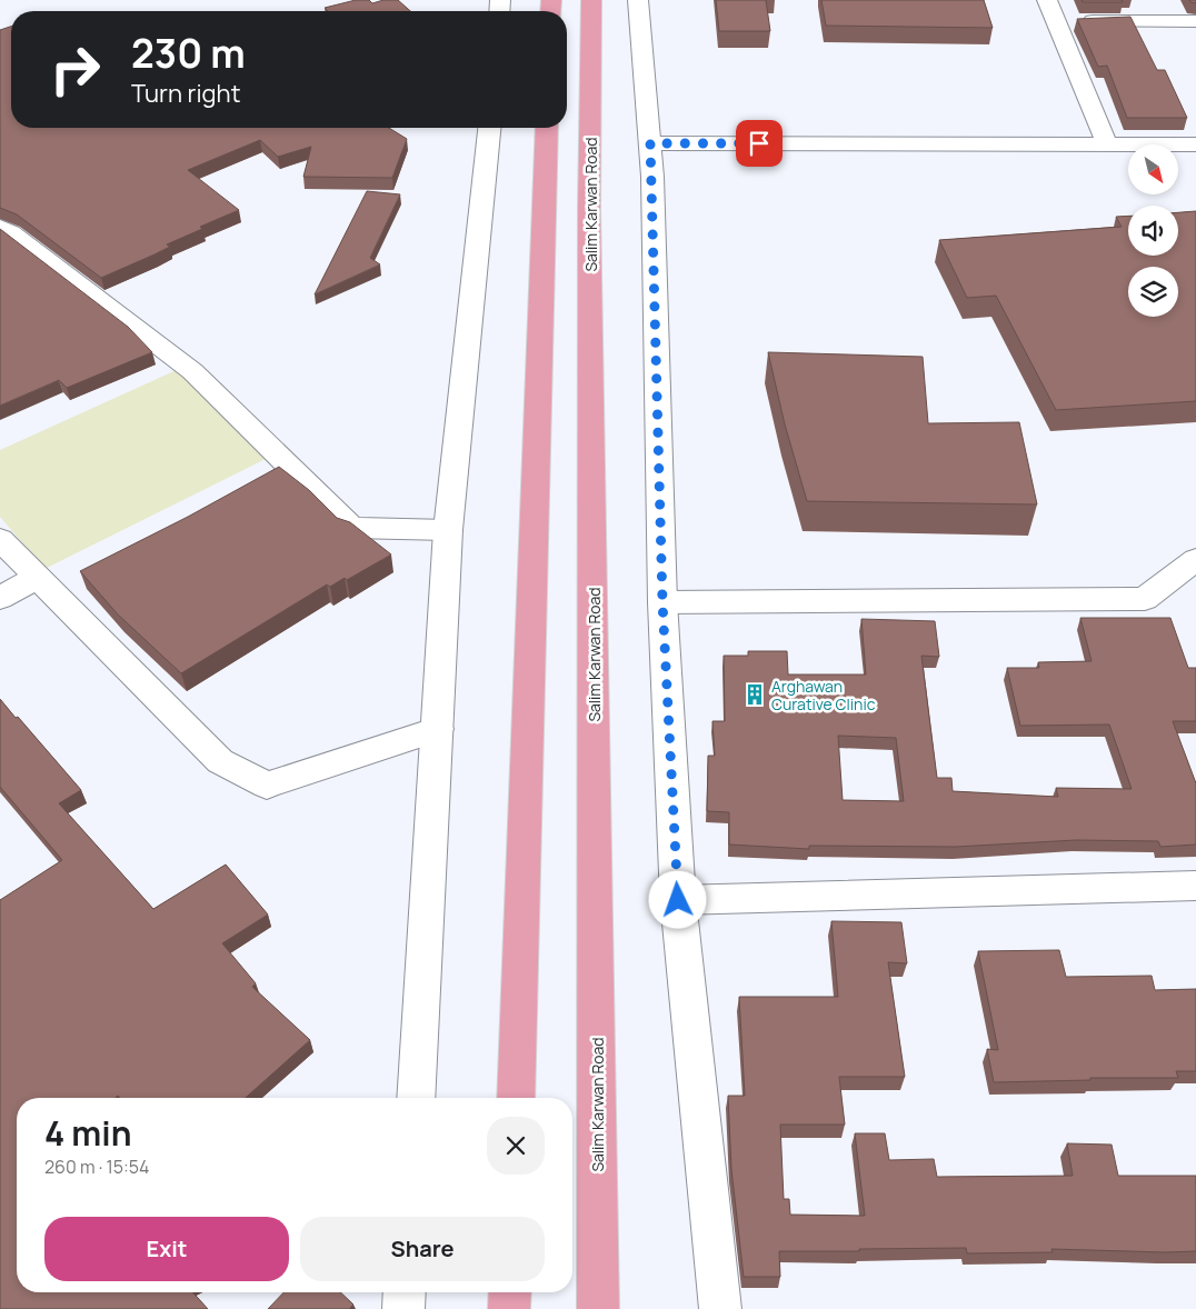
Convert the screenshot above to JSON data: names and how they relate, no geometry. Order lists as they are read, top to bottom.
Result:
{
  "streets": {
    "main road": ["Salim Karwan Road"]
  },
  "places": {
    "building": ["Arghawan Curative Clinic"]
  },
  "north": "bottom right",
  "page": {
    "turn": ["230 m", "Turn right"],
    "heading": ["4 min", "260 m · 15:54"],
    "buttons": ["Exit", "Share"]
  }
}
